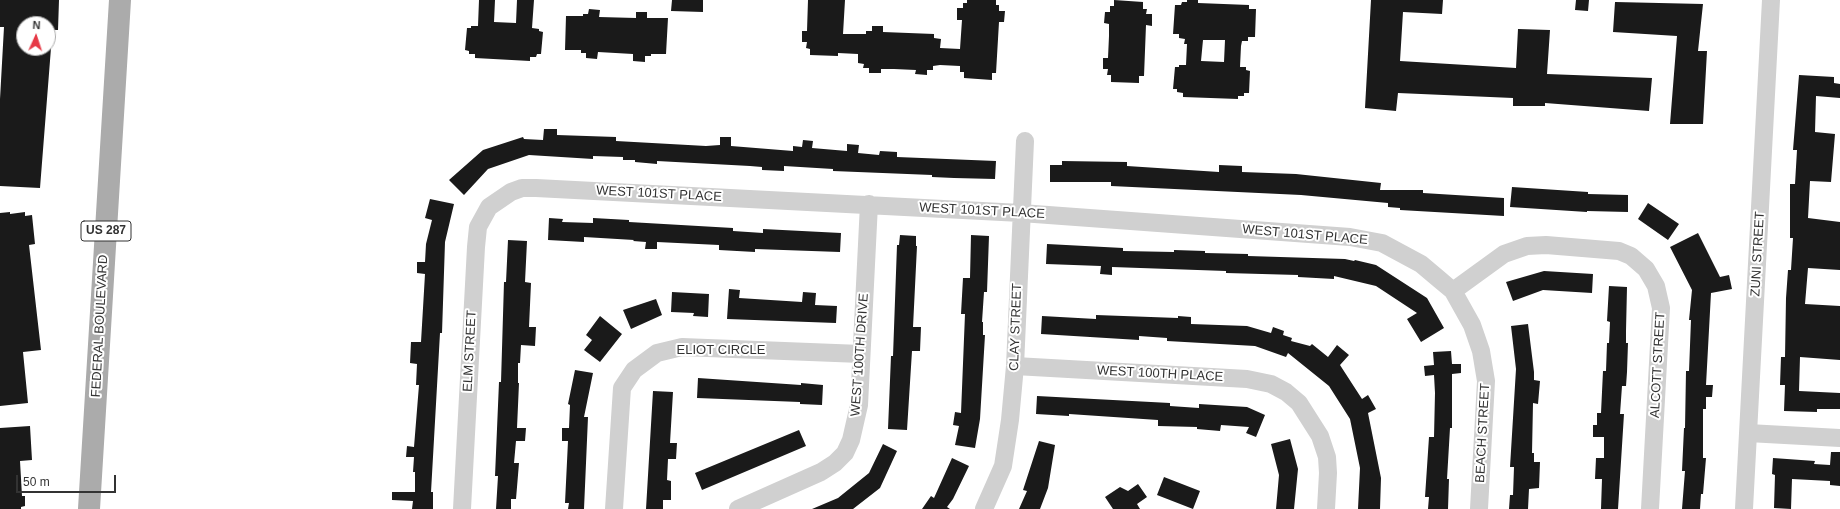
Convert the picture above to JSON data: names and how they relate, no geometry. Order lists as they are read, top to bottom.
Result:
{
  "streets": {
    "main road": ["US 287", "FEDERAL BOULEVARD"],
    "street": [
      "WEST 101ST PLACE",
      "ZUNI STREET",
      "CLAY STREET",
      "ELIOT CIRCLE",
      "ELM STREET",
      "WEST 100TH DRIVE",
      "ALCOTT STREET",
      "WEST 100TH PLACE",
      "BEACH STREET"
    ]
  },
  "crossings": [
    ["WEST 101ST PLACE", "CLAY STREET"],
    ["WEST 101ST PLACE", "ELM STREET"],
    ["WEST 101ST PLACE", "WEST 100TH DRIVE"],
    ["WEST 101ST PLACE", "ALCOTT STREET"],
    ["WEST 101ST PLACE", "BEACH STREET"],
    ["CLAY STREET", "WEST 100TH PLACE"],
    ["ELIOT CIRCLE", "WEST 100TH DRIVE"],
    ["ALCOTT STREET", "BEACH STREET"]
  ],
  "scale_bar": "50 m",
  "north": "top"
}
